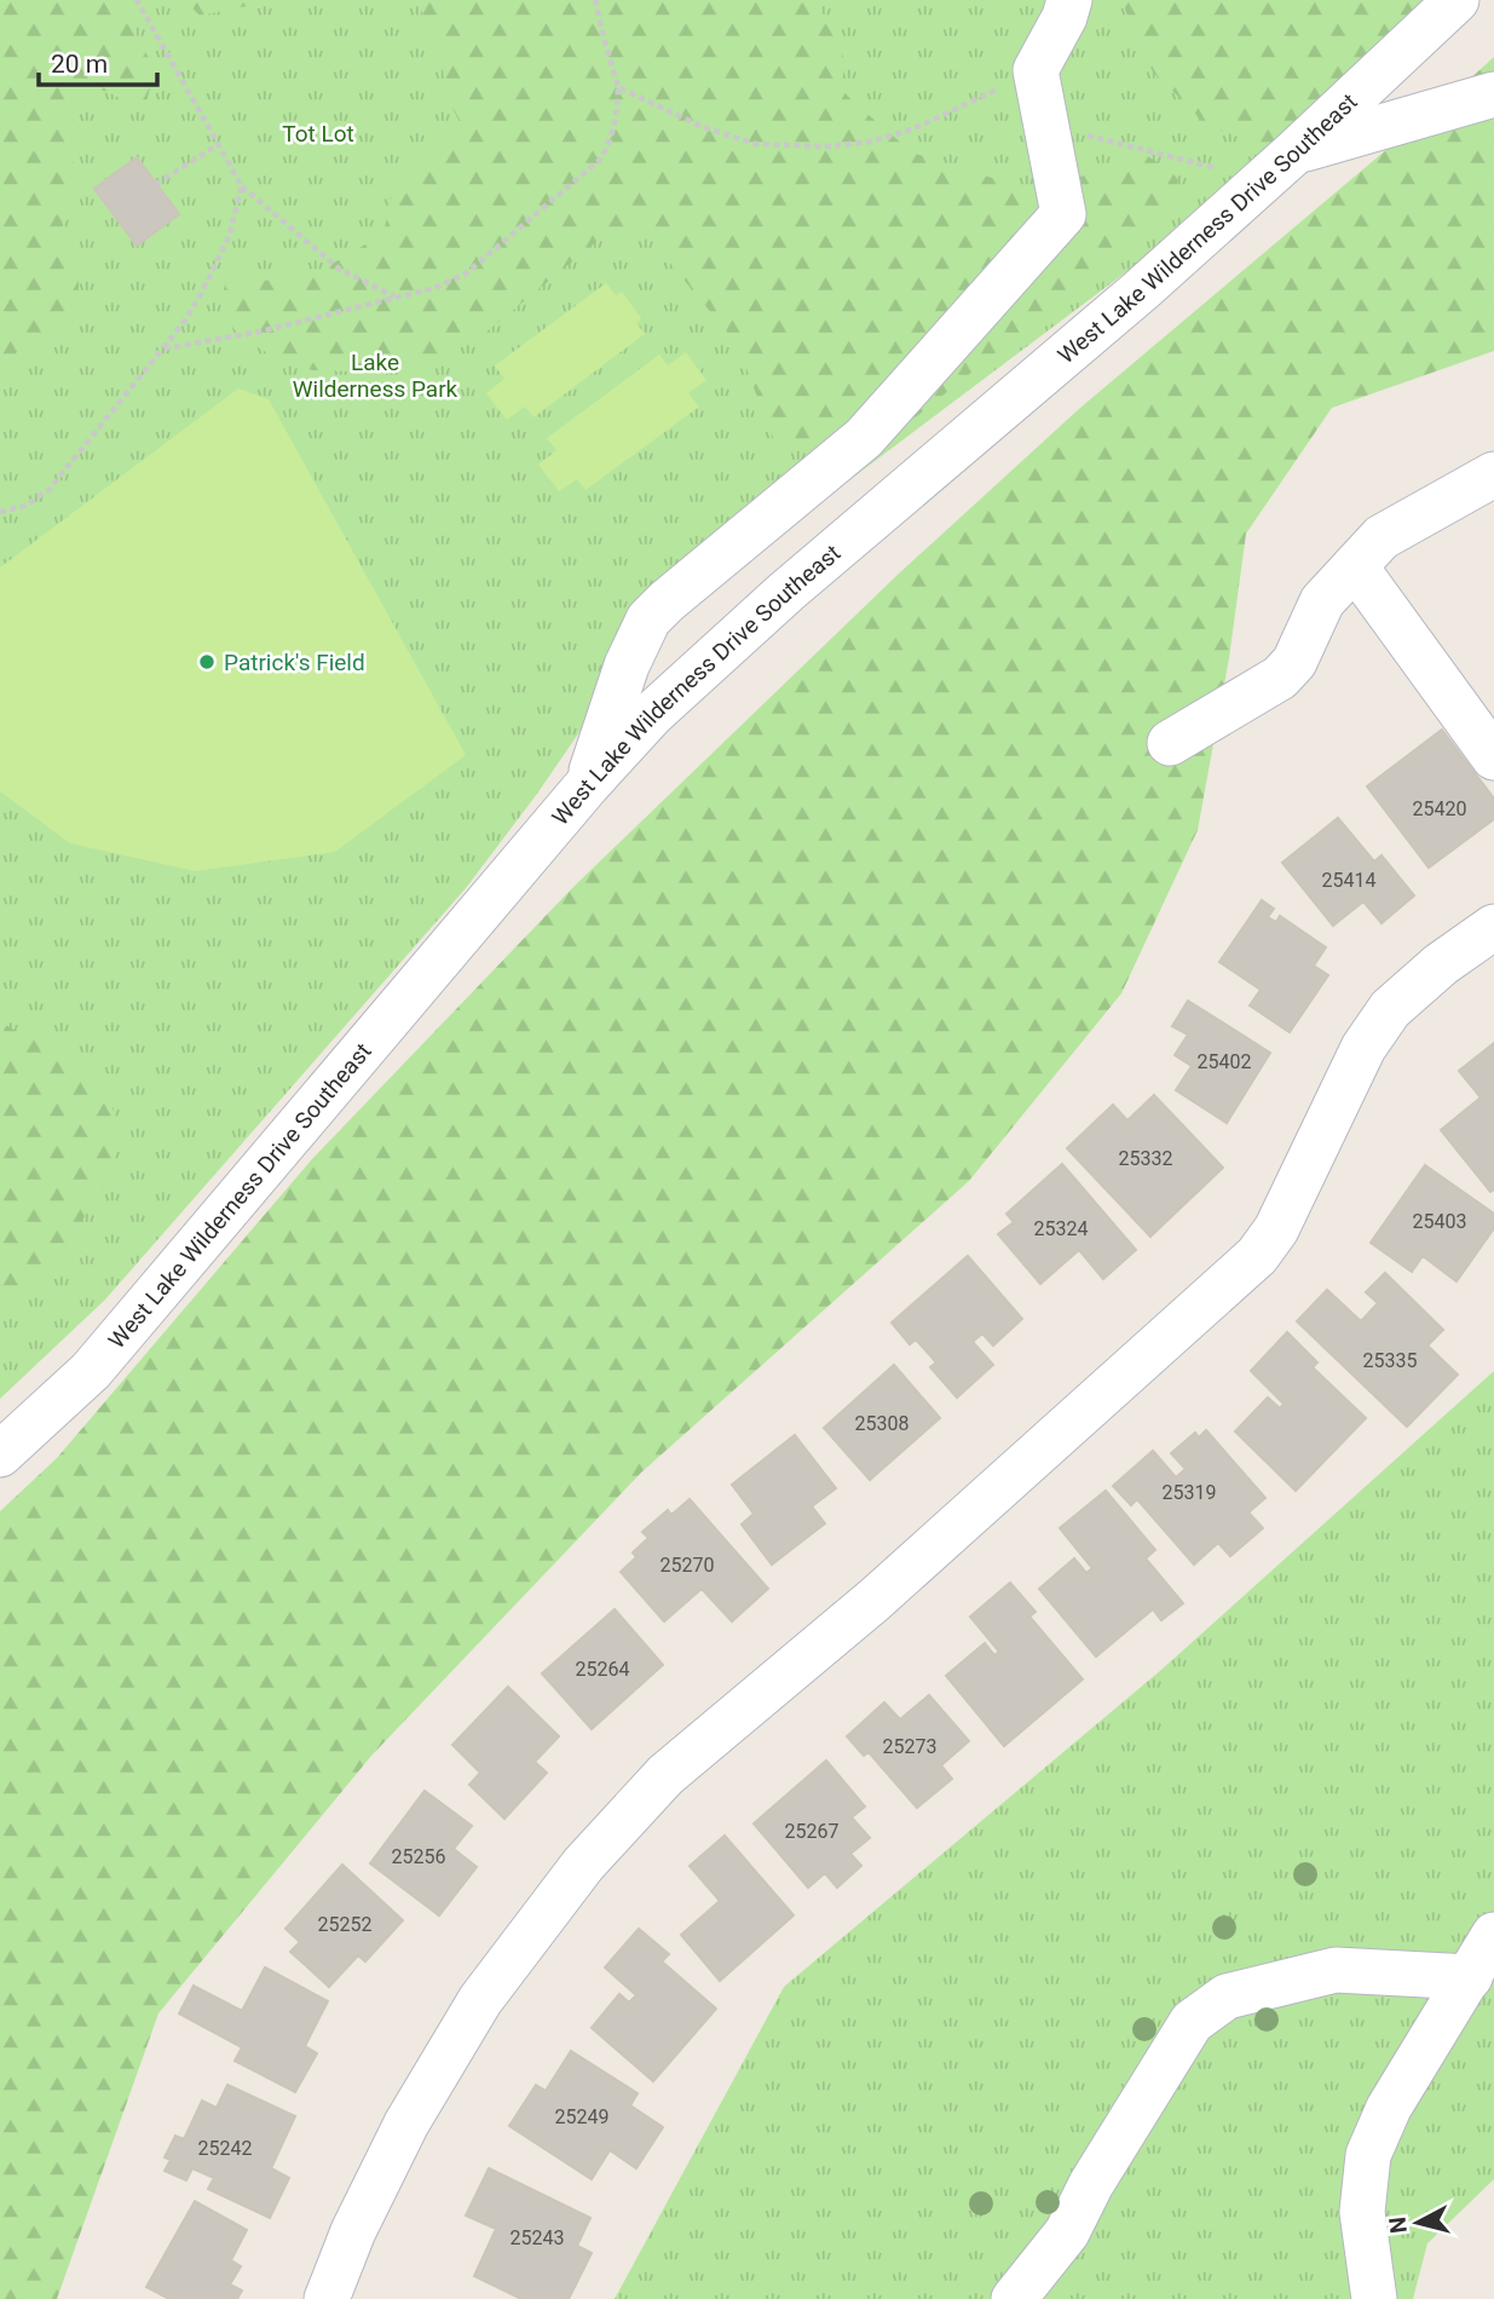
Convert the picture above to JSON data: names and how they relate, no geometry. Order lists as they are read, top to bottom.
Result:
{
  "streets": {
    "street": ["West Lake Wilderness Drive Southeast"]
  },
  "parks": ["Tot Lot", "Lake Wilderness Park"],
  "places": ["Patrick's Field"],
  "house_numbers": [
    "25420",
    "25414",
    "25402",
    "25332",
    "25403",
    "25324",
    "25335",
    "25308",
    "25319",
    "25270",
    "25264",
    "25273",
    "25267",
    "25256",
    "25252",
    "25249",
    "25242",
    "25243"
  ],
  "scale_bar": "20 m",
  "north": "left"
}
